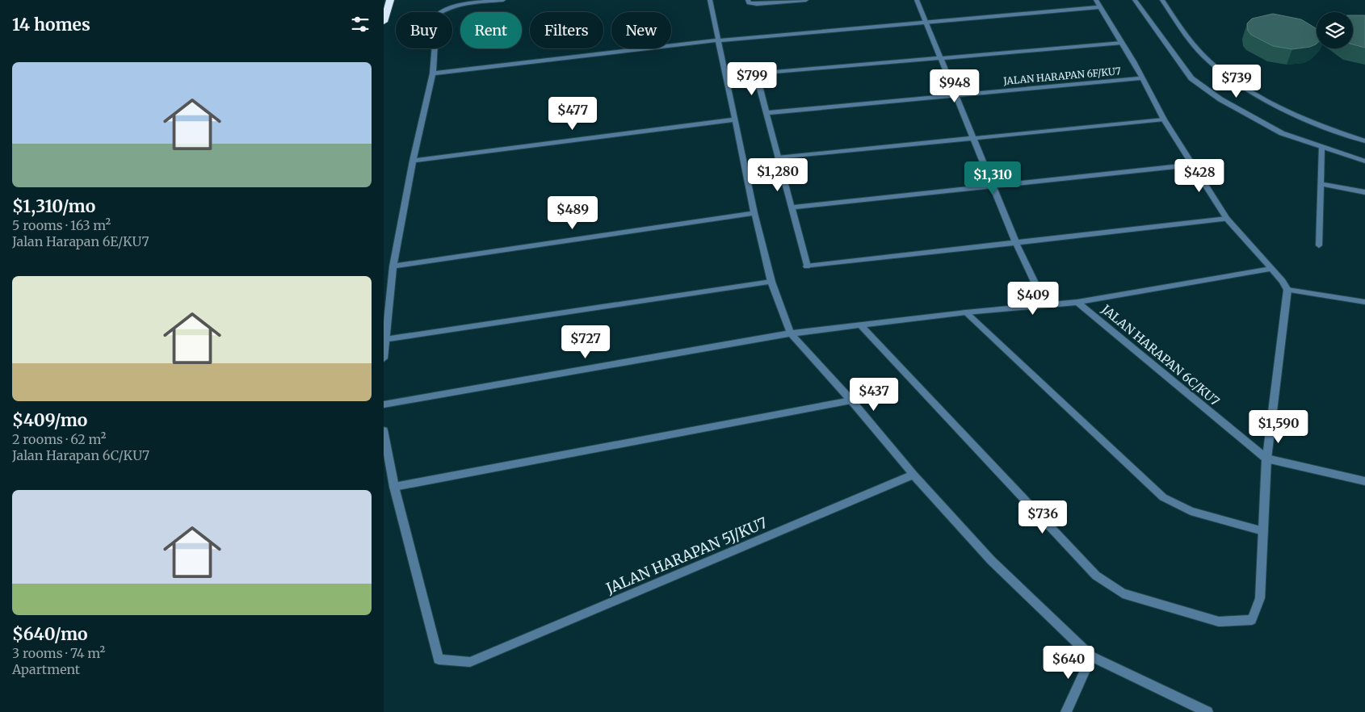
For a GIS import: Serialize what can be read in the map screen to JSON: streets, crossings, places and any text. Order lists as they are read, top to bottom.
{
  "streets": {
    "street": ["JALAN HARAPAN 6F/KU7", "JALAN HARAPAN 6C/KU7", "JALAN HARAPAN 5J/KU7"]
  },
  "page": {
    "heading": "14 homes",
    "chip": [
      "Buy",
      "Rent",
      "Filters",
      "New"
    ],
    "list": [
      {
        "name": "$1,310/mo",
        "note": "5 rooms · 163 m² · Jalan Harapan 6E/KU7"
      },
      {
        "name": "$409/mo",
        "note": "2 rooms · 62 m² · Jalan Harapan 6C/KU7"
      },
      {
        "name": "$640/mo",
        "note": "3 rooms · 74 m² · Apartment"
      }
    ],
    "price": [
      "$799",
      "$739",
      "$948",
      "$477",
      "$1,280",
      "$428",
      "$1,310",
      "$489",
      "$409",
      "$727",
      "$437",
      "$1,590",
      "$736",
      "$640"
    ]
  }
}
